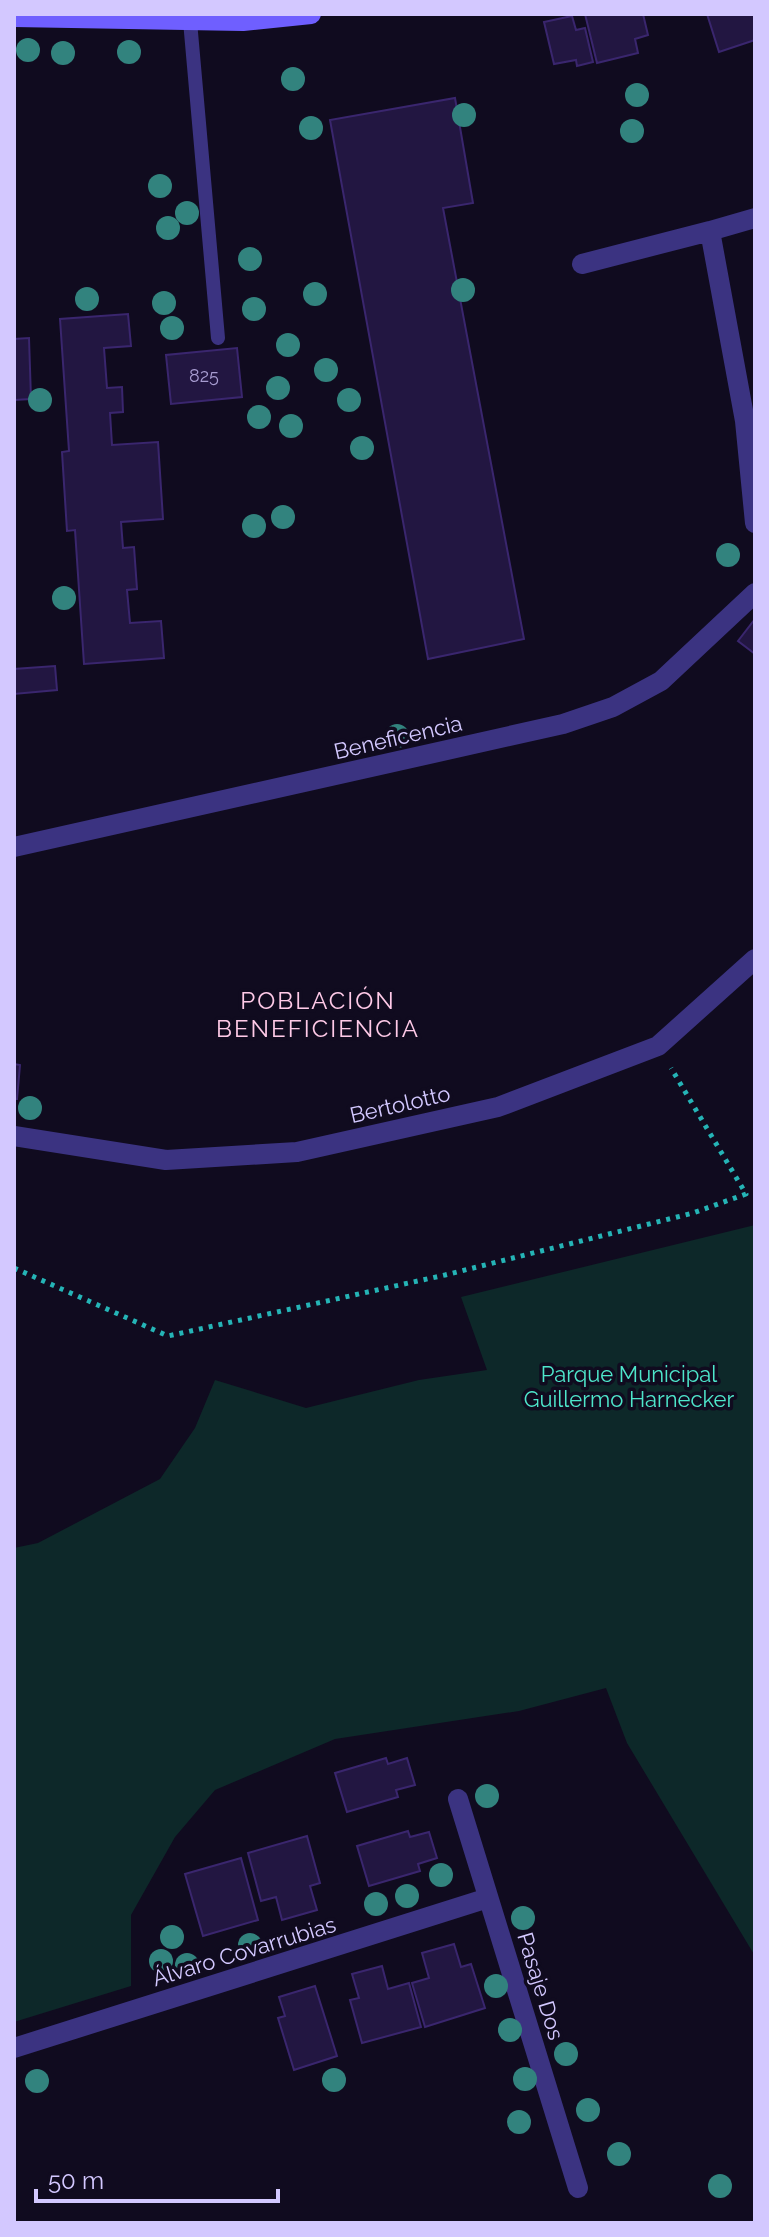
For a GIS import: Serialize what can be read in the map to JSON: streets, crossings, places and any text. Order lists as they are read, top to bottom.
{
  "streets": {
    "street": [
      "Beneficencia",
      "Bertolotto",
      "Álvaro Covarrubias",
      "Pasaje Dos"
    ]
  },
  "crossings": [
    ["Álvaro Covarrubias", "Pasaje Dos"]
  ],
  "districts": ["POBLACIÓN BENEFICIENCIA"],
  "parks": ["Parque Municipal Guillermo Harnecker"],
  "house_numbers": ["825"],
  "scale_bar": "50 m"
}
